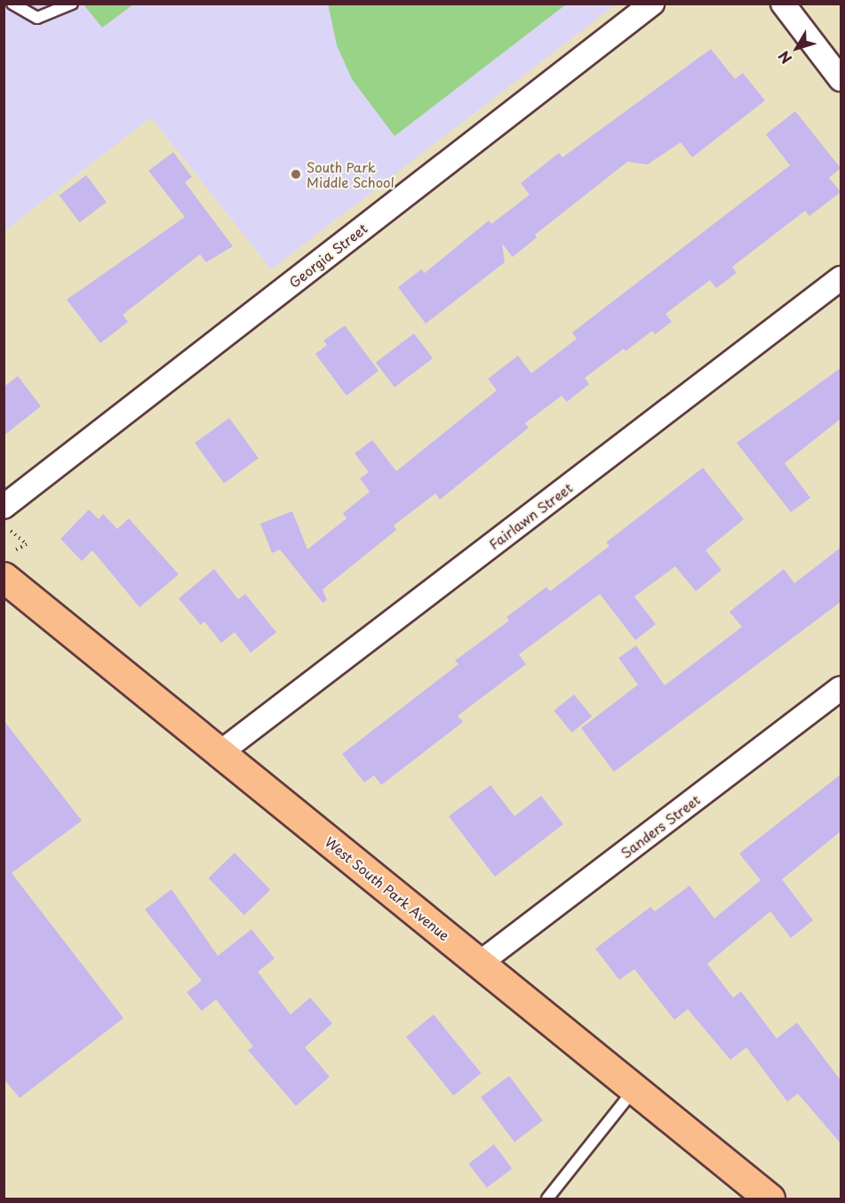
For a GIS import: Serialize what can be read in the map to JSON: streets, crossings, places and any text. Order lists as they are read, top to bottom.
{
  "streets": {
    "main road": ["West South Park Avenue"],
    "street": ["Georgia Street", "Fairlawn Street", "Sanders Street"]
  },
  "crossings": [
    ["Fairlawn Street", "West South Park Avenue"],
    ["Sanders Street", "West South Park Avenue"]
  ],
  "places": ["South Park Middle School"],
  "north": "bottom left"
}
